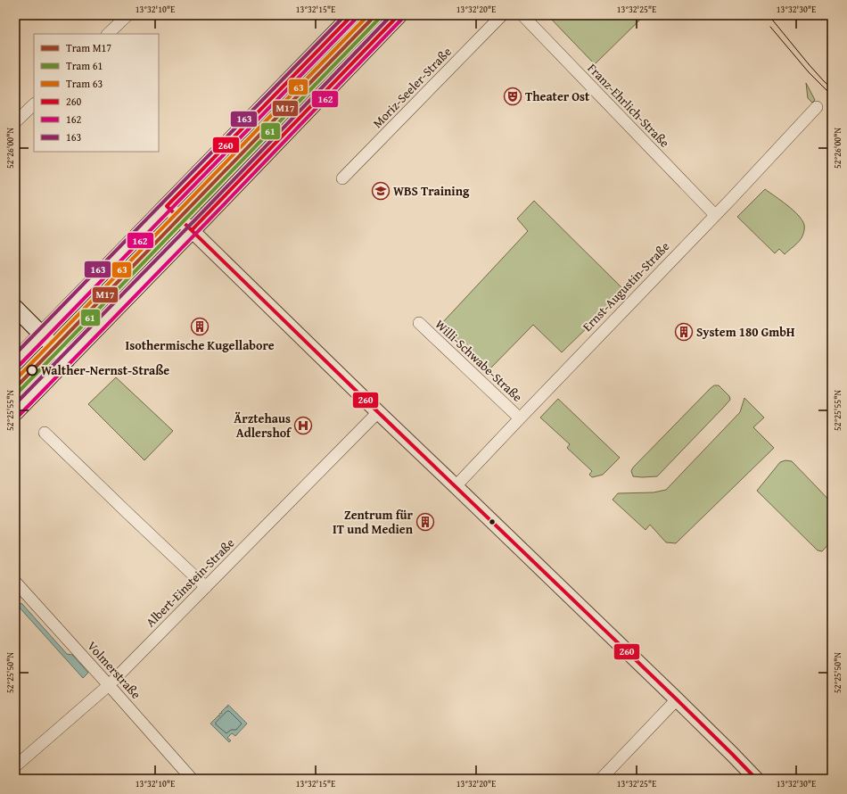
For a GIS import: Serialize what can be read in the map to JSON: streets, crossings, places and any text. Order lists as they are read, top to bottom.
{
  "streets": {
    "street": [
      "Moriz-Seeler-Straße",
      "Franz-Ehrlich-Straße",
      "Ernst-Augustin-Straße",
      "Willi-Schwabe-Straße",
      "Albert-Einstein-Straße",
      "Volmerstraße"
    ]
  },
  "crossings": [
    ["Franz-Ehrlich-Straße", "Ernst-Augustin-Straße"],
    ["Ernst-Augustin-Straße", "Willi-Schwabe-Straße"],
    ["Albert-Einstein-Straße", "Volmerstraße"]
  ],
  "places": {
    "theatre": ["Theater Ost"],
    "school or university": ["WBS Training"],
    "building": ["Isothermische Kugellabore", "System 180 GmbH", "Zentrum für IT und Medien"],
    "other": ["Walther-Nernst-Straße"],
    "hospital": ["Ärztehaus Adlershof"]
  },
  "lines": [
    "tram line M17",
    "tram line 63",
    "transit line 260",
    "transit line 163",
    "tram line 61",
    "transit line 162"
  ],
  "legend": [
    "Tram M17",
    "Tram 61",
    "Tram 63",
    "260",
    "162",
    "163"
  ],
  "coordinates": [
    "13°32'10\"E",
    "13°32'15\"E",
    "13°32'20\"E",
    "13°32'25\"E",
    "13°32'30\"E",
    "52°26'00\"N",
    "52°25'55\"N",
    "52°25'50\"N"
  ]
}
